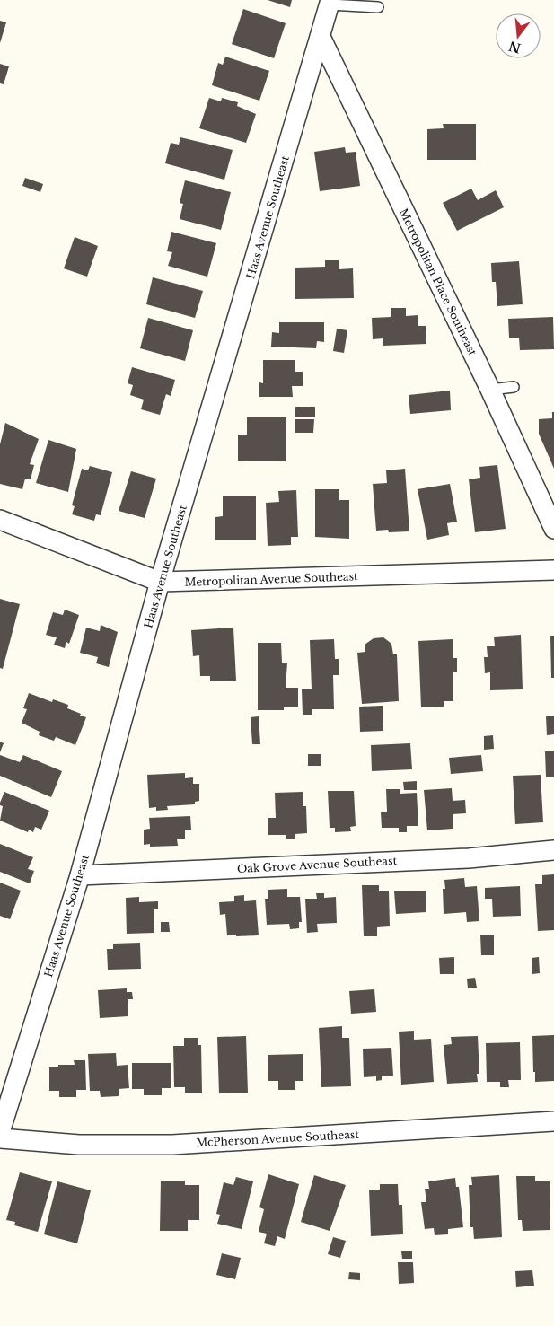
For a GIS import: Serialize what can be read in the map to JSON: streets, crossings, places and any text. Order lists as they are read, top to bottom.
{
  "streets": {
    "street": [
      "Haas Avenue Southeast",
      "Metropolitan Place Southeast",
      "Metropolitan Avenue Southeast",
      "Oak Grove Avenue Southeast",
      "McPherson Avenue Southeast"
    ]
  },
  "crossings": [
    ["Haas Avenue Southeast", "Metropolitan Place Southeast"],
    ["Haas Avenue Southeast", "Metropolitan Avenue Southeast"],
    ["Haas Avenue Southeast", "Oak Grove Avenue Southeast"]
  ],
  "north": "bottom"
}
